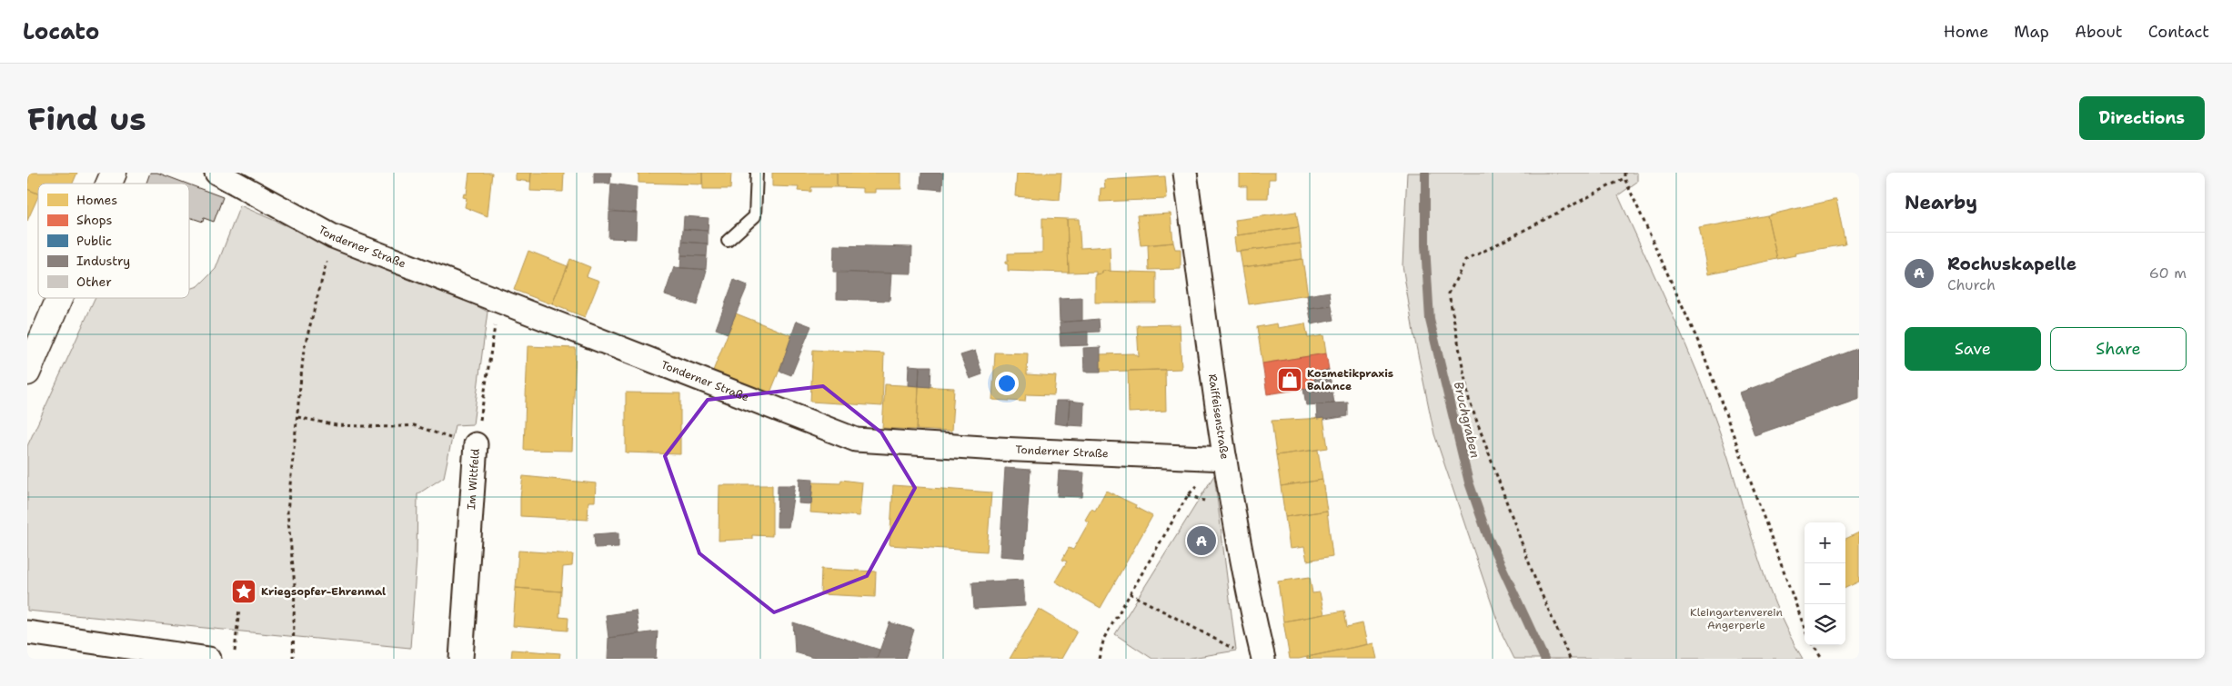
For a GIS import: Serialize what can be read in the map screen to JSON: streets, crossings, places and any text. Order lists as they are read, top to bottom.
{
  "streets": {
    "street": ["Tonderner Straße", "Raiffeisenstraße", "Im Wittfeld"]
  },
  "crossings": [
    ["Tonderner Straße", "Raiffeisenstraße"],
    ["Tonderner Straße", "Im Wittfeld"]
  ],
  "water": ["Bruchgraben"],
  "parks": ["Kleingartenverein Angerperle"],
  "places": {
    "shop": ["Kosmetikpraxis Balance"],
    "place": ["Kriegsopfer-Ehrenmal"]
  },
  "legend": [
    "Homes",
    "Shops",
    "Public",
    "Industry",
    "Other"
  ],
  "page": {
    "header": "Locato",
    "nav": [
      "Home",
      "Map",
      "About",
      "Contact"
    ],
    "buttons": [
      "Directions",
      ["Save", "Share"]
    ],
    "title": "Find us",
    "heading": "Nearby",
    "list": [
      {
        "mark": "A",
        "name": "Rochuskapelle",
        "note": "Church",
        "value": "60 m"
      }
    ],
    "map_buttons": ["+", "−"],
    "pins": "A"
  }
}
